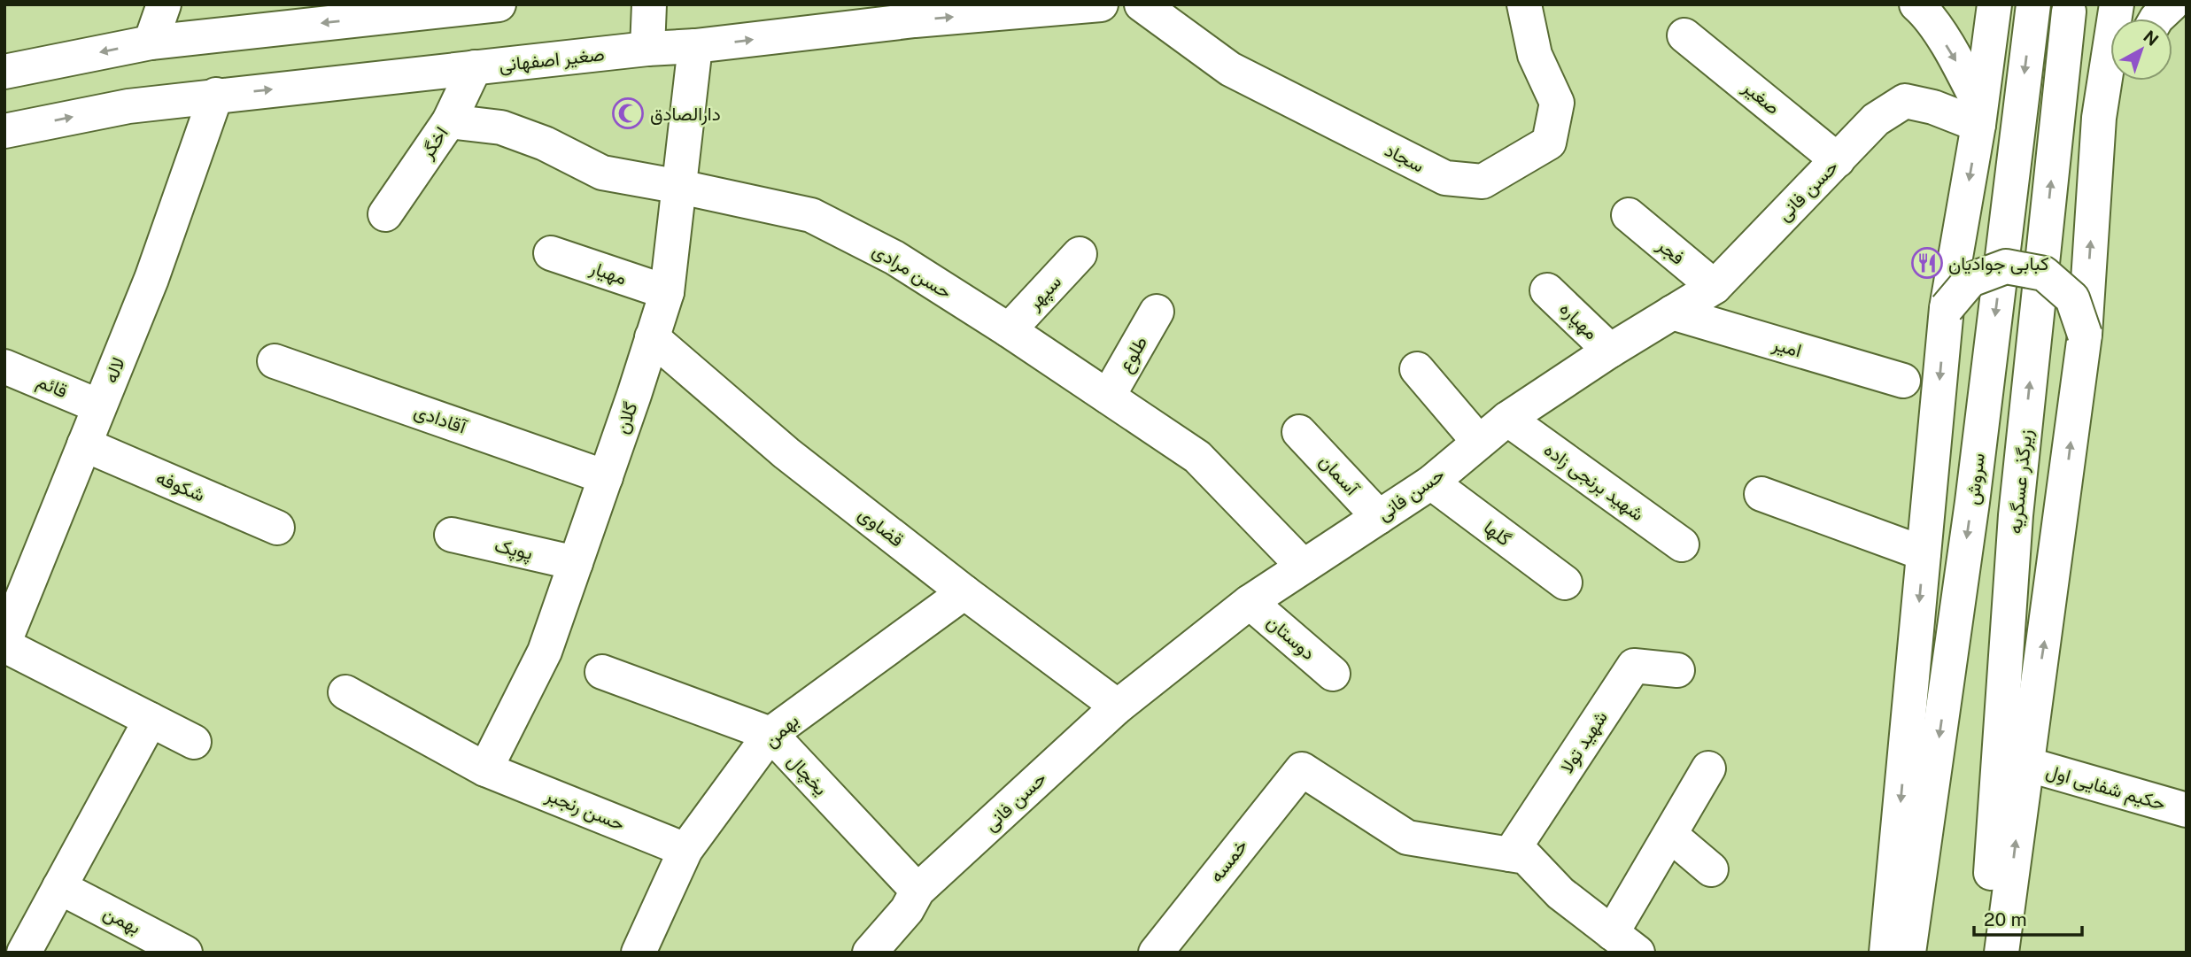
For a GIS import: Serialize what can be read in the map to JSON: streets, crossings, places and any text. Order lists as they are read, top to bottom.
{
  "streets": {
    "street": [
      "صغیر اصفهانی",
      "صغیر",
      "اخگر",
      "سجاد",
      "حسن فانی",
      "فجر",
      "حسن مرادی",
      "مهیار",
      "سپهر",
      "مهپاره",
      "امیر",
      "طلوع",
      "لاله",
      "قائم",
      "گلان",
      "آقادادی",
      "آسمان",
      "سروش",
      "شهید برنجی زاده",
      "زیرگذر عسگریه",
      "شکوفه",
      "قضاوی",
      "گلها",
      "پوپک",
      "دوستان",
      "بهمن",
      "شهید تولا",
      "یخچال",
      "حکیم شفایی اول",
      "حسن رنجبر",
      "خمسه"
    ]
  },
  "crossings": [
    ["صغیر اصفهانی", "اخگر"],
    ["صغیر اصفهانی", "لاله"],
    ["صغیر اصفهانی", "گلان"],
    ["صغیر", "حسن فانی"],
    ["اخگر", "حسن مرادی"],
    ["حسن فانی", "فجر"],
    ["حسن فانی", "حسن مرادی"],
    ["حسن فانی", "مهپاره"],
    ["حسن فانی", "امیر"],
    ["حسن فانی", "آسمان"],
    ["حسن فانی", "شهید برنجی زاده"],
    ["حسن فانی", "قضاوی"],
    ["حسن فانی", "گلها"],
    ["حسن فانی", "دوستان"],
    ["حسن فانی", "یخچال"],
    ["حسن مرادی", "سپهر"],
    ["حسن مرادی", "طلوع"],
    ["حسن مرادی", "گلان"],
    ["مهیار", "گلان"],
    ["لاله", "قائم"],
    ["لاله", "شکوفه"],
    ["گلان", "آقادادی"],
    ["گلان", "قضاوی"],
    ["گلان", "پوپک"],
    ["گلان", "حسن رنجبر"],
    ["قضاوی", "بهمن"],
    ["بهمن", "یخچال"],
    ["بهمن", "حسن رنجبر"],
    ["شهید تولا", "خمسه"]
  ],
  "places": {
    "mosque": ["دارالصادق"],
    "restaurant": ["کبابی جوادیان"]
  },
  "scale_bar": "20 m",
  "north": "top right"
}
